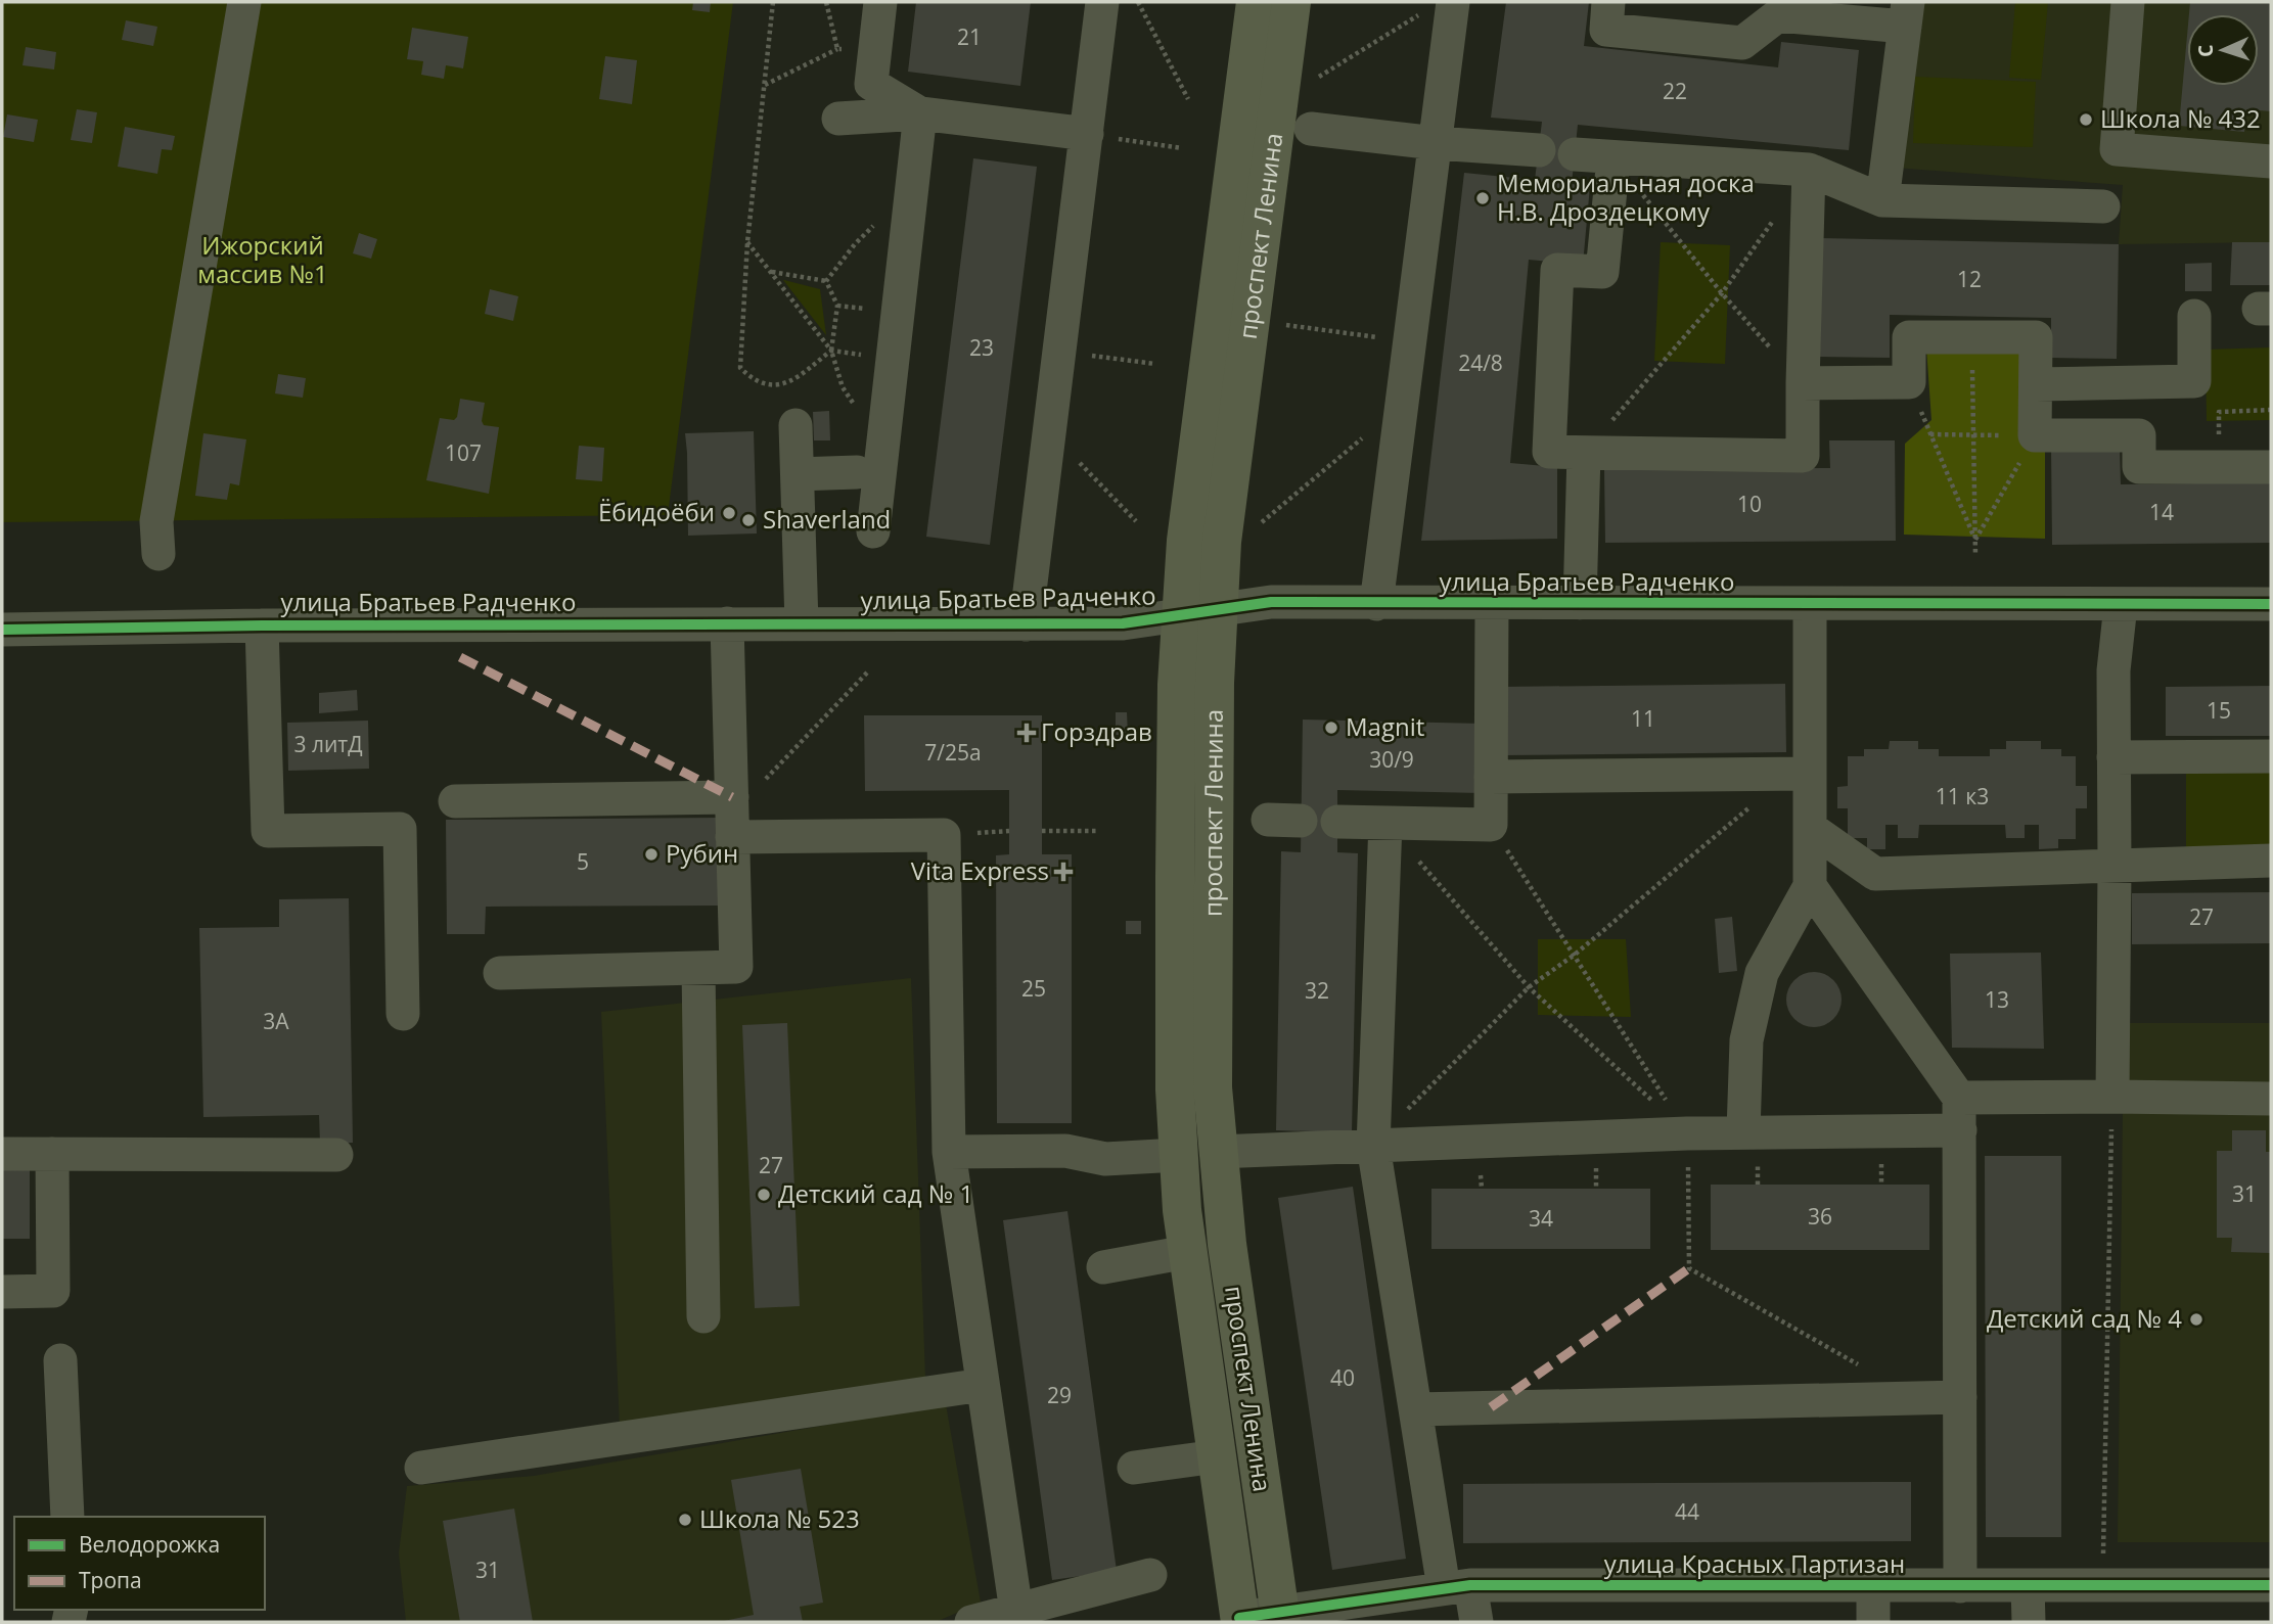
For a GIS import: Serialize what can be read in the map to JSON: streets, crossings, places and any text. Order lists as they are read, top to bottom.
{
  "streets": {
    "main road": ["проспект Ленина"],
    "street": ["улица Братьев Радченко", "улица Красных Партизан"]
  },
  "crossings": [
    ["проспект Ленина", "улица Братьев Радченко"],
    ["проспект Ленина", "улица Красных Партизан"]
  ],
  "parks": ["Ижорский массив №1"],
  "places": {
    "other": [
      "Школа № 432",
      "Мемориальная доска Н.В. Дроздецкому",
      "Ёбидоёби",
      "Shaverland",
      "Magnit",
      "Рубин",
      "Детский сад № 1",
      "Детский сад № 4",
      "Школа № 523"
    ],
    "health": ["Горздрав", "Vita Express"]
  },
  "house_numbers": [
    "21",
    "22",
    "12",
    "23",
    "24/8",
    "107",
    "10",
    "14",
    "15",
    "11",
    "3 литД",
    "7/25а",
    "30/9",
    "11 к3",
    "5",
    "27",
    "25",
    "32",
    "13",
    "3А",
    "27",
    "31",
    "36",
    "34",
    "40",
    "29",
    "44",
    "31"
  ],
  "legend": ["Велодорожка", "Тропа"],
  "north": "left"
}
